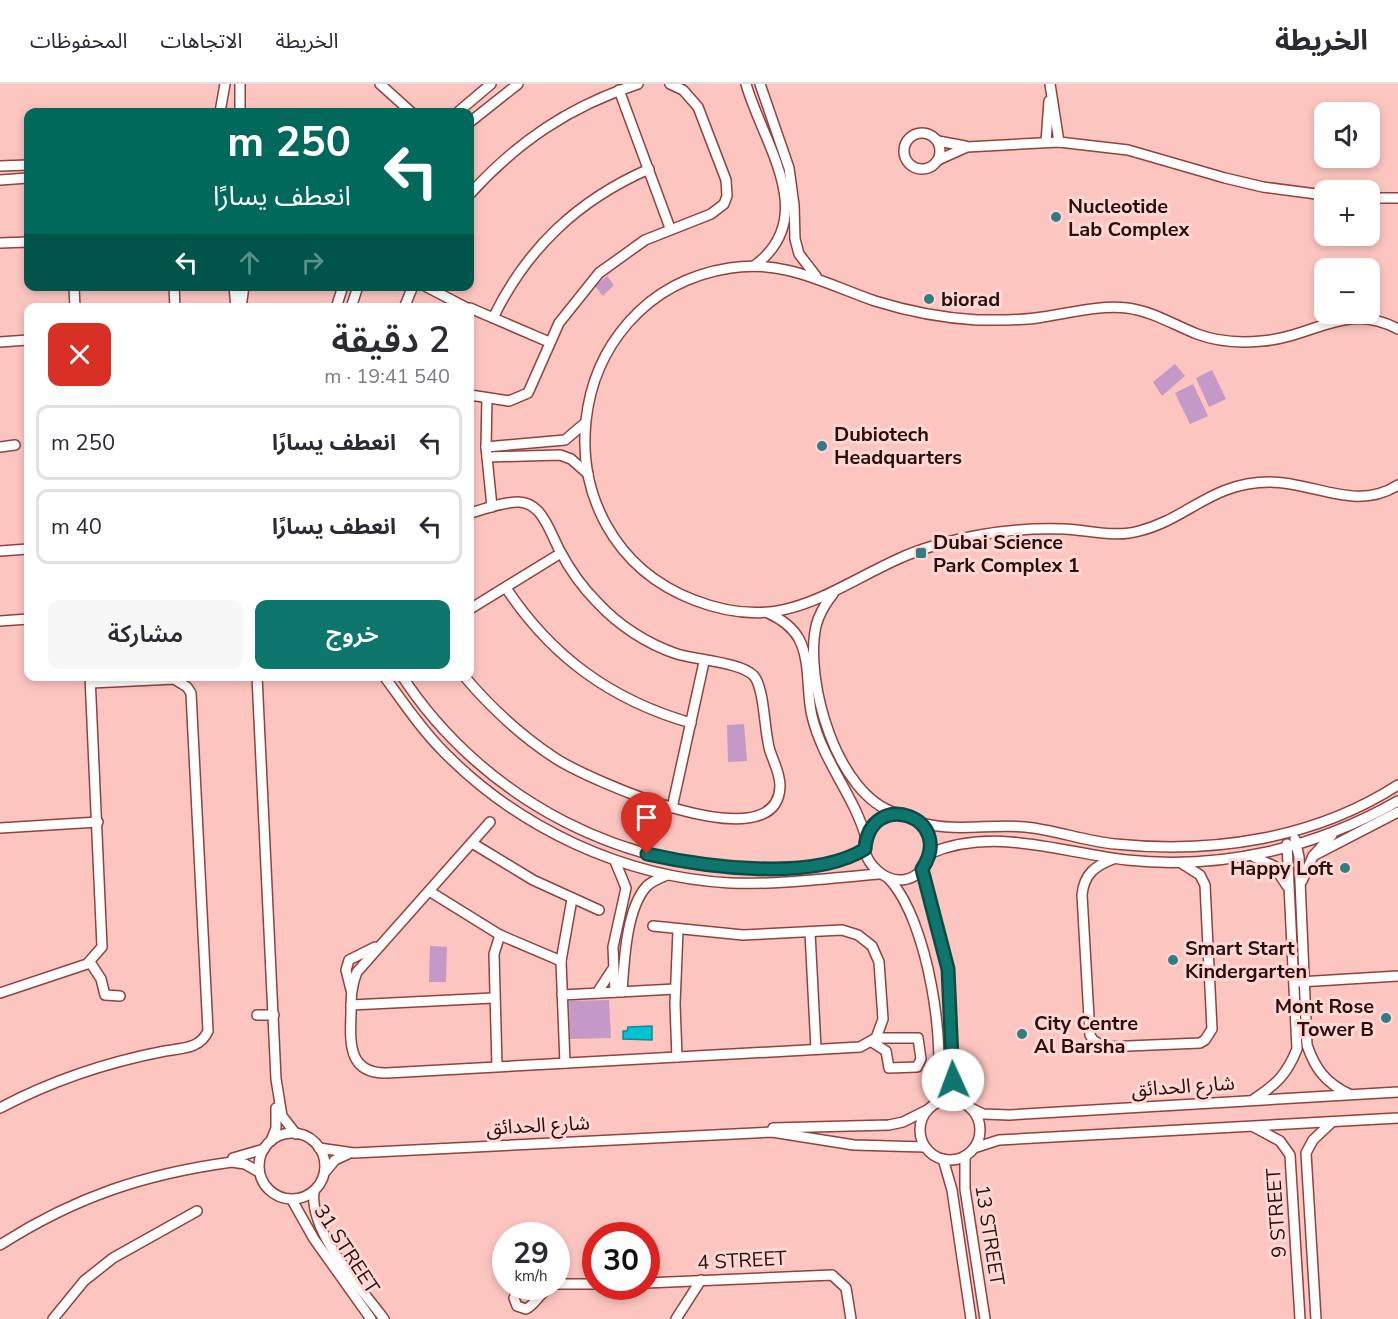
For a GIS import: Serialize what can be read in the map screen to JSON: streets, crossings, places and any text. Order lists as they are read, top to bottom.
{
  "streets": {
    "street": [
      "شارع الحدائق",
      "9 STREET",
      "13 STREET",
      "31 STREET",
      "4 STREET"
    ]
  },
  "crossings": [
    ["شارع الحدائق", "13 STREET"],
    ["شارع الحدائق", "31 STREET"]
  ],
  "places": {
    "other": [
      "Nucleotide Lab Complex",
      "biorad",
      "Dubiotech Headquarters",
      "Happy Loft",
      "Smart Start Kindergarten",
      "Mont Rose Tower B",
      "City Centre Al Barsha"
    ],
    "transit": ["Dubai Science Park Complex 1"]
  },
  "page": {
    "header": "الخريطة",
    "nav": ["الخريطة", "الاتجاهات", "المحفوظات"],
    "map_buttons": ["+", "−"],
    "turn": ["250 m", "انعطف يسارًا"],
    "heading": ["2 دقيقة", "540 m · 19:41"],
    "list": [
      {
        "name": "انعطف يسارًا",
        "value": "250 m"
      },
      {
        "name": "انعطف يسارًا",
        "value": "40 m"
      }
    ],
    "buttons": ["خروج", "مشاركة"],
    "speed": "29 km/h",
    "limit": "30"
  }
}
